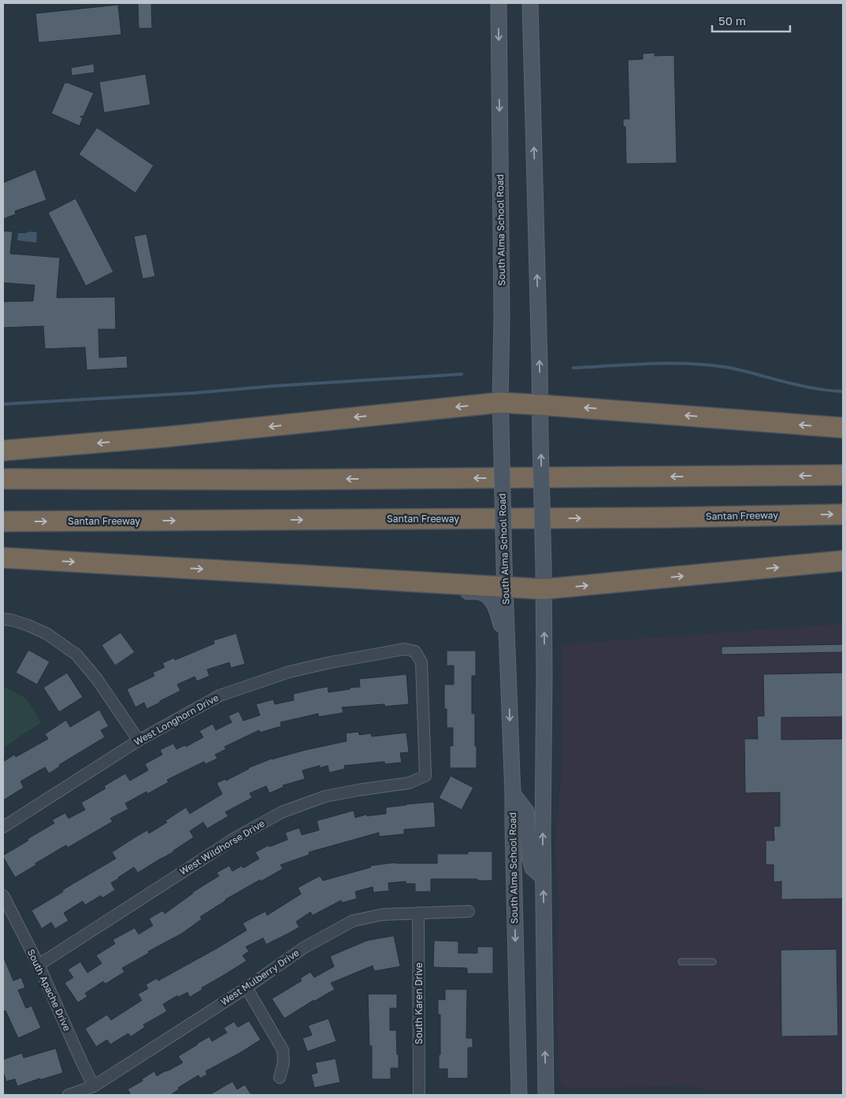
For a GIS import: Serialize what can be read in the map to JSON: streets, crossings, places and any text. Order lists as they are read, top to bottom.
{
  "streets": {
    "highway": ["Santan Freeway"],
    "main road": ["South Alma School Road"],
    "street": [
      "West Longhorn Drive",
      "West Wildhorse Drive",
      "West Mulberry Drive",
      "South Apache Drive",
      "South Karen Drive"
    ]
  },
  "crossings": [
    ["West Longhorn Drive", "West Wildhorse Drive"],
    ["West Wildhorse Drive", "South Apache Drive"],
    ["West Mulberry Drive", "South Apache Drive"],
    ["West Mulberry Drive", "South Karen Drive"]
  ],
  "scale_bar": "50 m"
}
